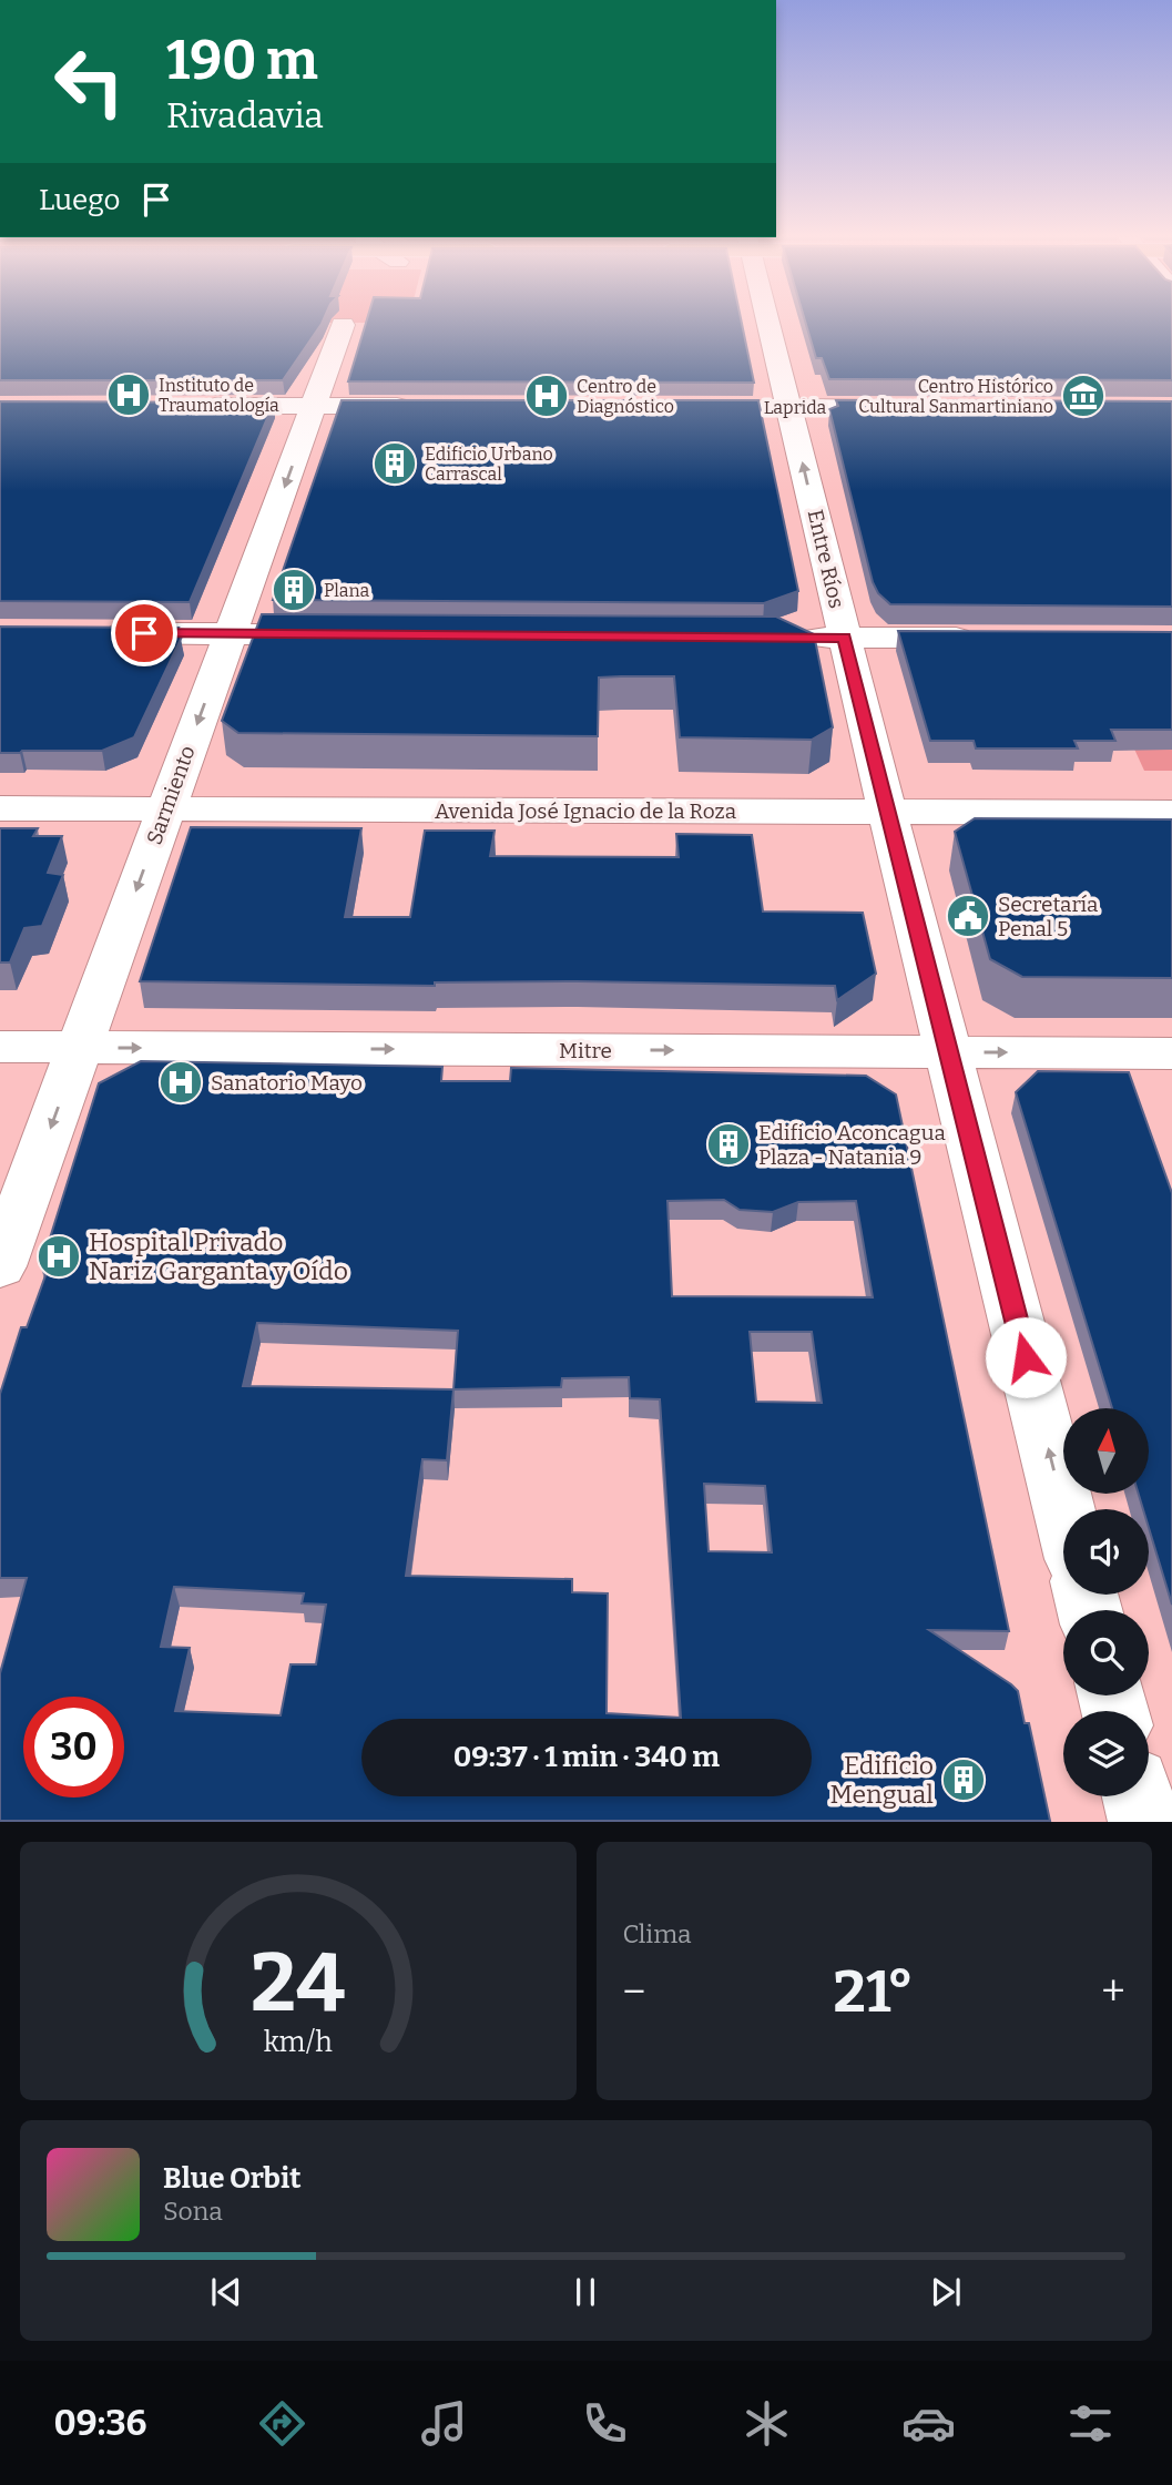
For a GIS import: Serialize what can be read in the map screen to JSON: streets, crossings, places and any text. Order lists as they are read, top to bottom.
{
  "streets": {
    "street": [
      "Laprida",
      "Entre Ríos",
      "Sarmiento",
      "Avenida José Ignacio de la Roza",
      "Mitre"
    ]
  },
  "crossings": [
    ["Laprida", "Entre Ríos"],
    ["Entre Ríos", "Avenida José Ignacio de la Roza"],
    ["Entre Ríos", "Mitre"],
    ["Sarmiento", "Avenida José Ignacio de la Roza"],
    ["Sarmiento", "Mitre"]
  ],
  "one_way": ["Entre Ríos", "Sarmiento", "Mitre"],
  "places": {
    "hospital": [
      "Instituto de Traumatología",
      "Centro de Diagnóstico",
      "Sanatorio Mayo",
      "Hospital Privado Nariz Garganta y Oído"
    ],
    "museum": ["Centro Histórico Cultural Sanmartiniano"],
    "building": [
      "Edificio Urbano Carrascal",
      "Plana",
      "Edificio Aconcagua Plaza - Natania 9",
      "Edificio Mengual"
    ],
    "public building": ["Secretaría Penal 5"]
  },
  "north": "top",
  "page": {
    "turn": ["190 m", "Rivadavia"],
    "then": "Luego",
    "limit": "30",
    "trip": "09:37 · 1 min · 340 m",
    "tile": "Clima",
    "heat": ["−", "21°", "+"],
    "song": ["Blue Orbit", "Sona"],
    "tabs": "09:36",
    "gauge": ["24", "km/h"]
  }
}
